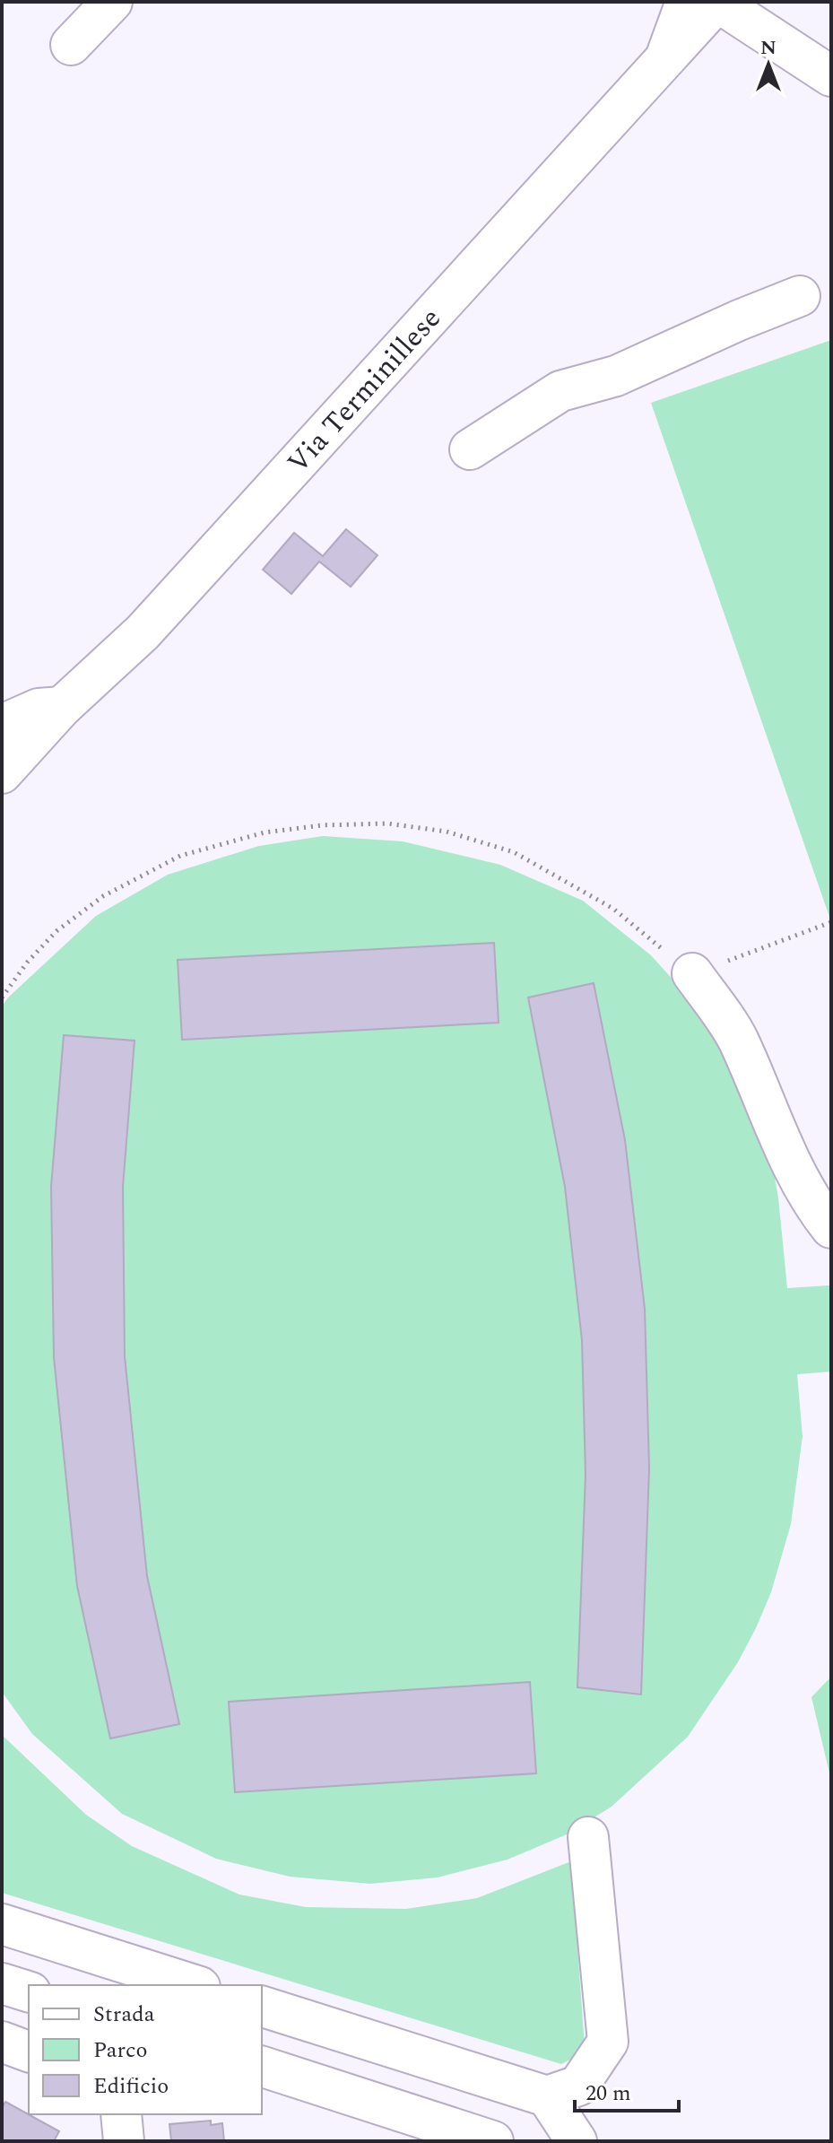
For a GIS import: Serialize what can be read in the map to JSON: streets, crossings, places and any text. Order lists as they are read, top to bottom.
{
  "streets": {
    "street": ["Via Terminillese"]
  },
  "legend": ["Strada", "Parco", "Edificio"],
  "scale_bar": "20 m",
  "north": "top"
}
